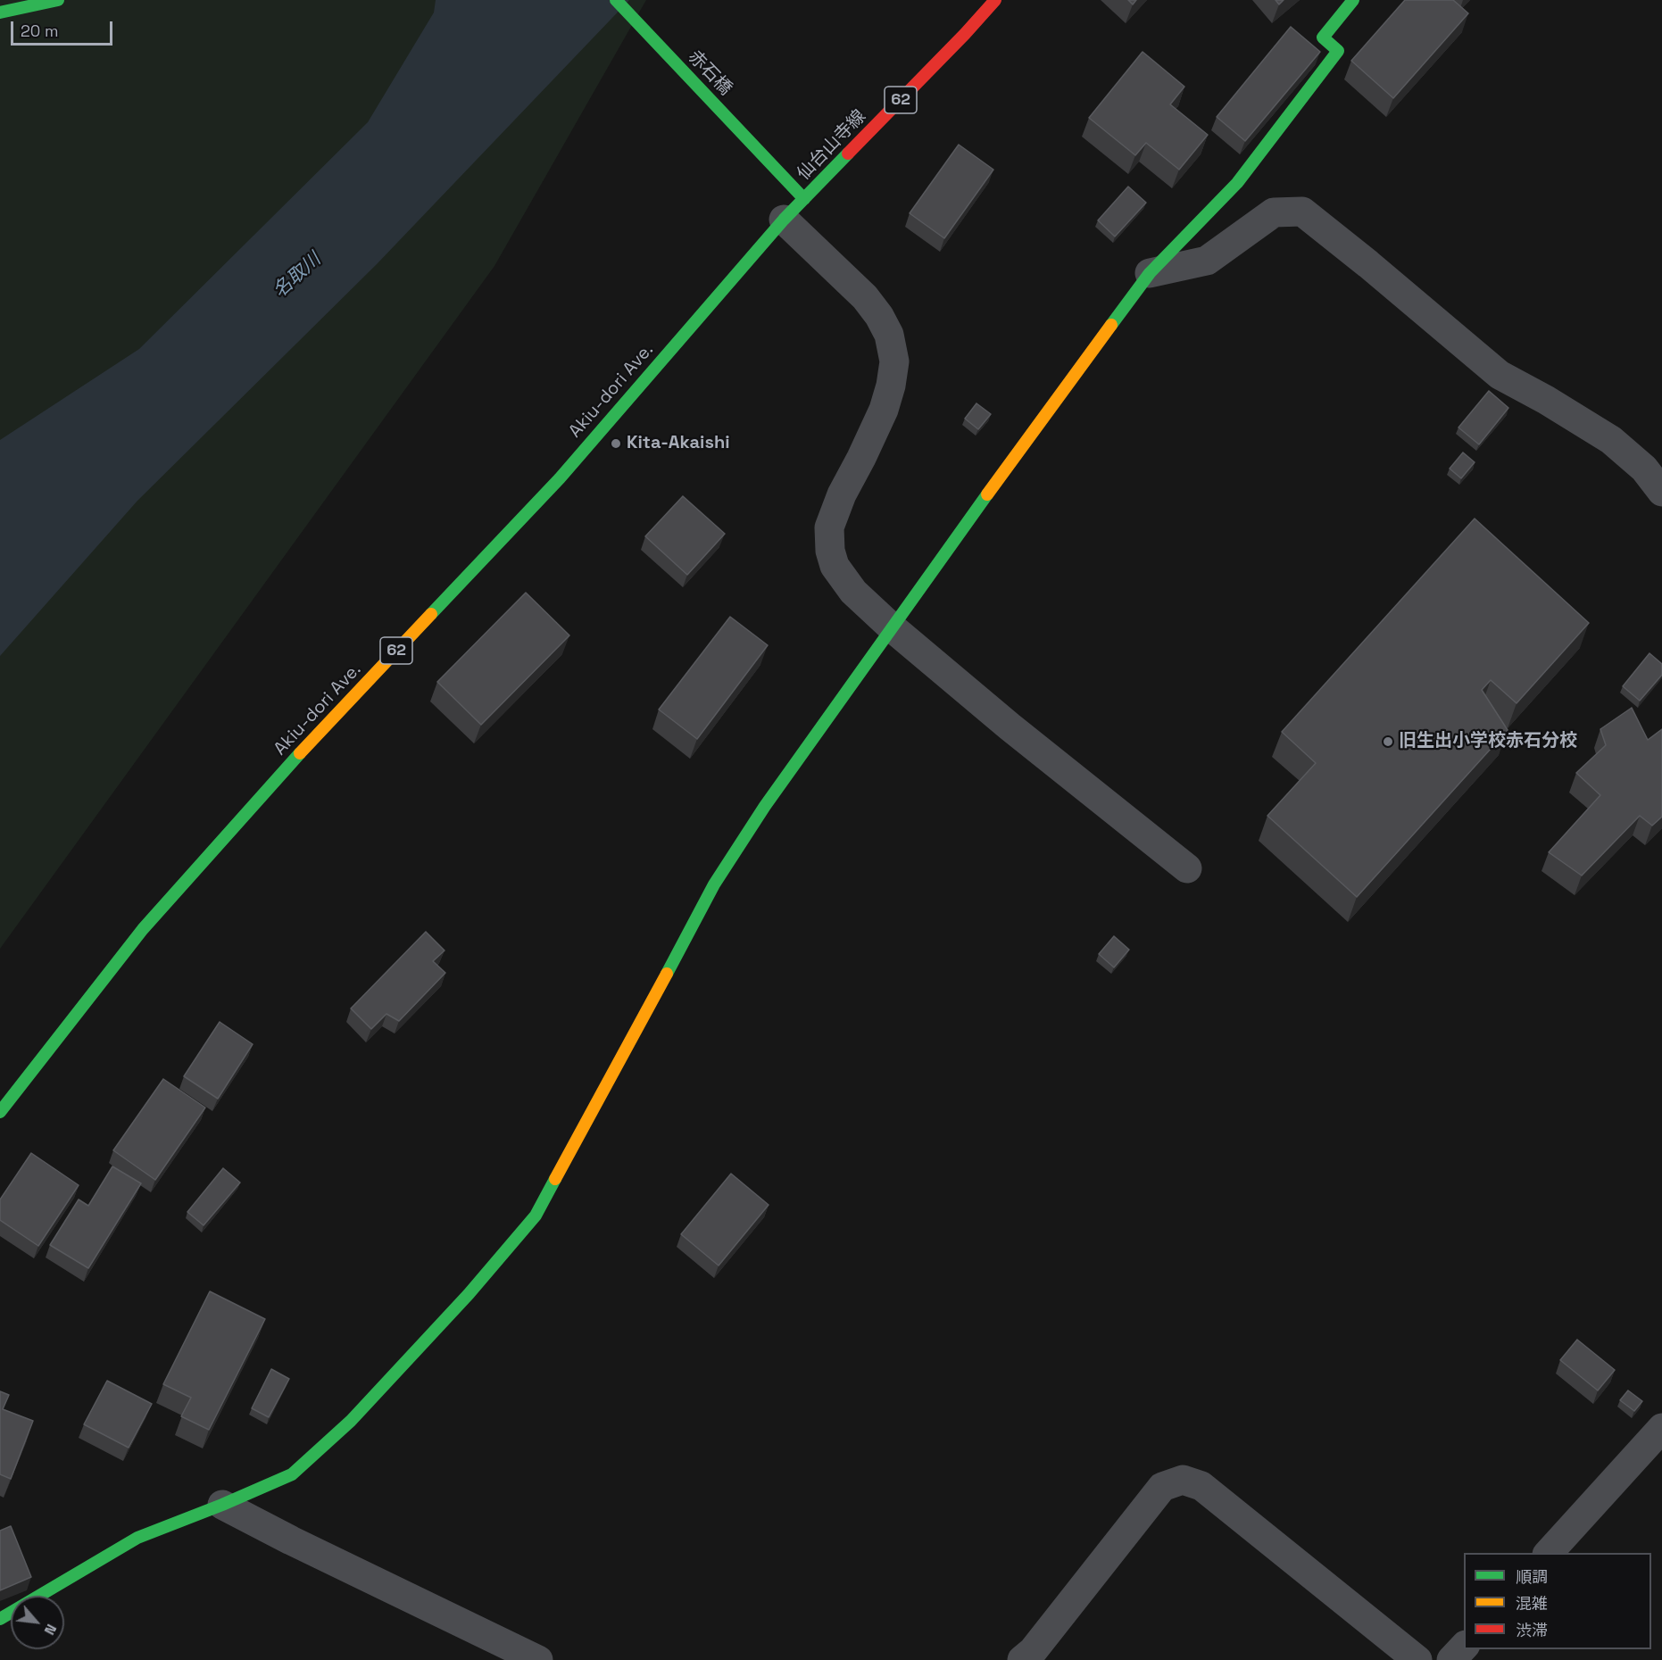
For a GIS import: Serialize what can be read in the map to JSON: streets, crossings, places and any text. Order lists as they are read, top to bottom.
{
  "streets": {
    "street": [
      "赤石橋",
      "62",
      "仙台山寺線",
      "Akiu-dori Ave."
    ]
  },
  "crossings": [
    ["赤石橋", "仙台山寺線"],
    ["赤石橋", "Akiu-dori Ave."],
    ["仙台山寺線", "Akiu-dori Ave."]
  ],
  "water": ["名取川"],
  "places": ["Kita-Akaishi", "旧生出小学校赤石分校"],
  "legend": ["順調", "混雑", "渋滞"],
  "scale_bar": "20 m",
  "north": "bottom right"
}
